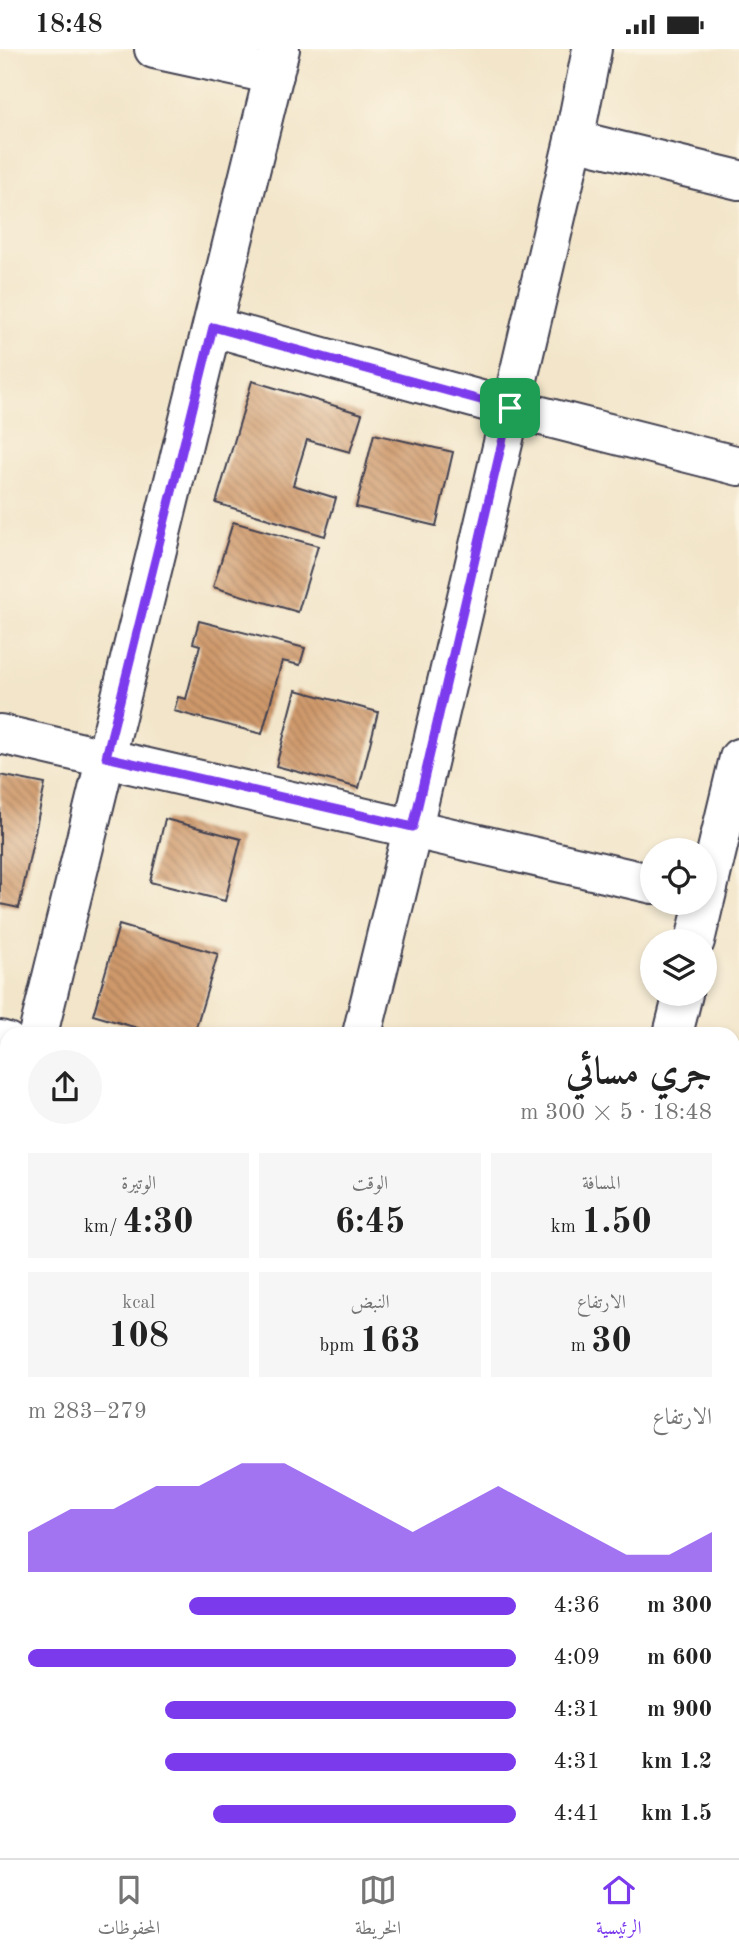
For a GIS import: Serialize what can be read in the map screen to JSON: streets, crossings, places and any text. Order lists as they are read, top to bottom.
{
  "page": {
    "status": "18:48",
    "heading": ["جري مسائي", "18:48 · 5 × 300 m"],
    "stats": [
      ["المسافة", "1.50 km"],
      ["الوقت", "6:45"],
      ["الوتيرة", "4:30 /km"],
      ["الارتفاع", "30 m"],
      ["النبض", "163 bpm"],
      ["kcal", "108"]
    ],
    "chart": ["الارتفاع", "279–283 m"],
    "list": [
      {
        "name": "300 m",
        "note": "4:36"
      },
      {
        "name": "600 m",
        "note": "4:09"
      },
      {
        "name": "900 m",
        "note": "4:31"
      },
      {
        "name": "1.2 km",
        "note": "4:31"
      },
      {
        "name": "1.5 km",
        "note": "4:41"
      }
    ],
    "tabs": ["الرئيسية", "الخريطة", "المحفوظات"]
  }
}
